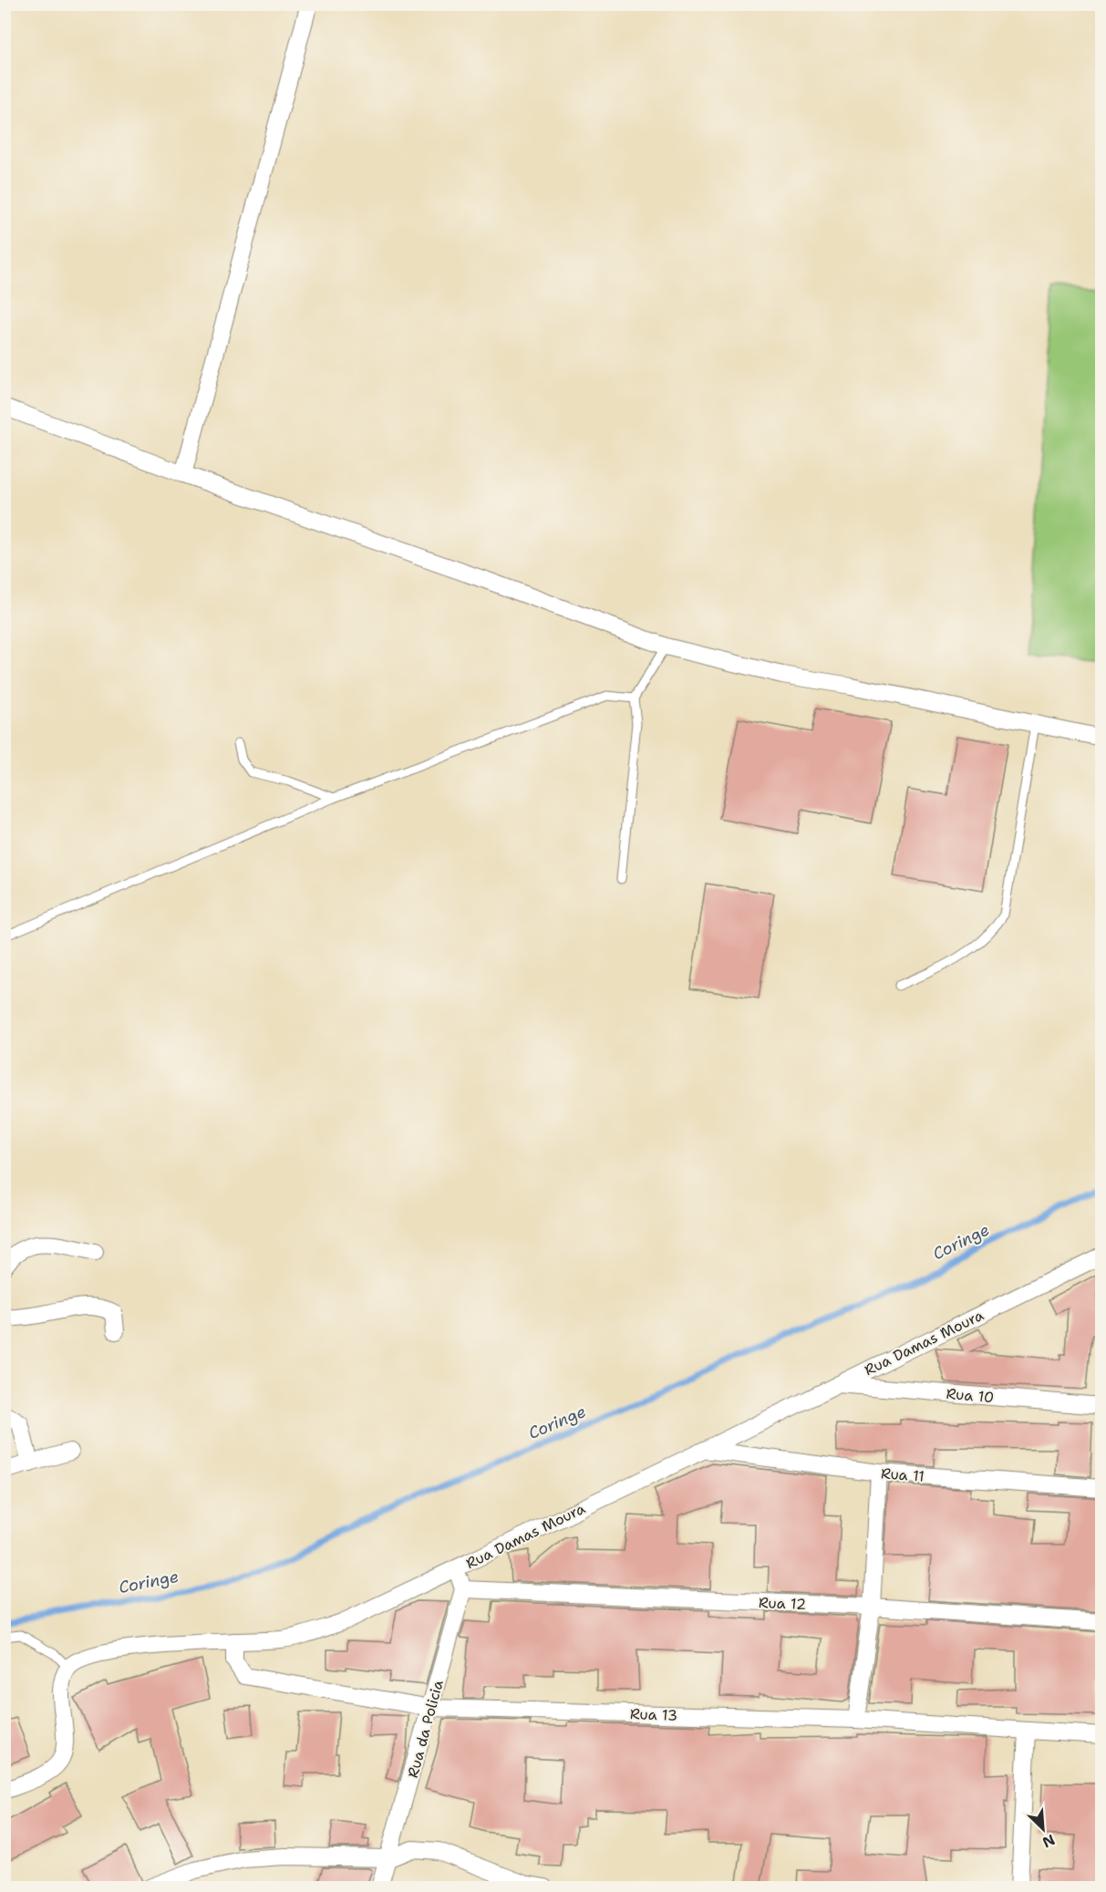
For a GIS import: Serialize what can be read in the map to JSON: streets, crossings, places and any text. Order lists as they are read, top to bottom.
{
  "streets": {
    "street": [
      "Rua Damas Moura",
      "Rua 10",
      "Rua 11",
      "Rua 12",
      "Rua 13",
      "Rua da Policia"
    ]
  },
  "crossings": [
    ["Rua Damas Moura", "Rua 10"],
    ["Rua Damas Moura", "Rua 11"],
    ["Rua Damas Moura", "Rua 13"],
    ["Rua 12", "Rua da Policia"],
    ["Rua 13", "Rua da Policia"]
  ],
  "water": ["Coringe"],
  "north": "bottom right"
}
